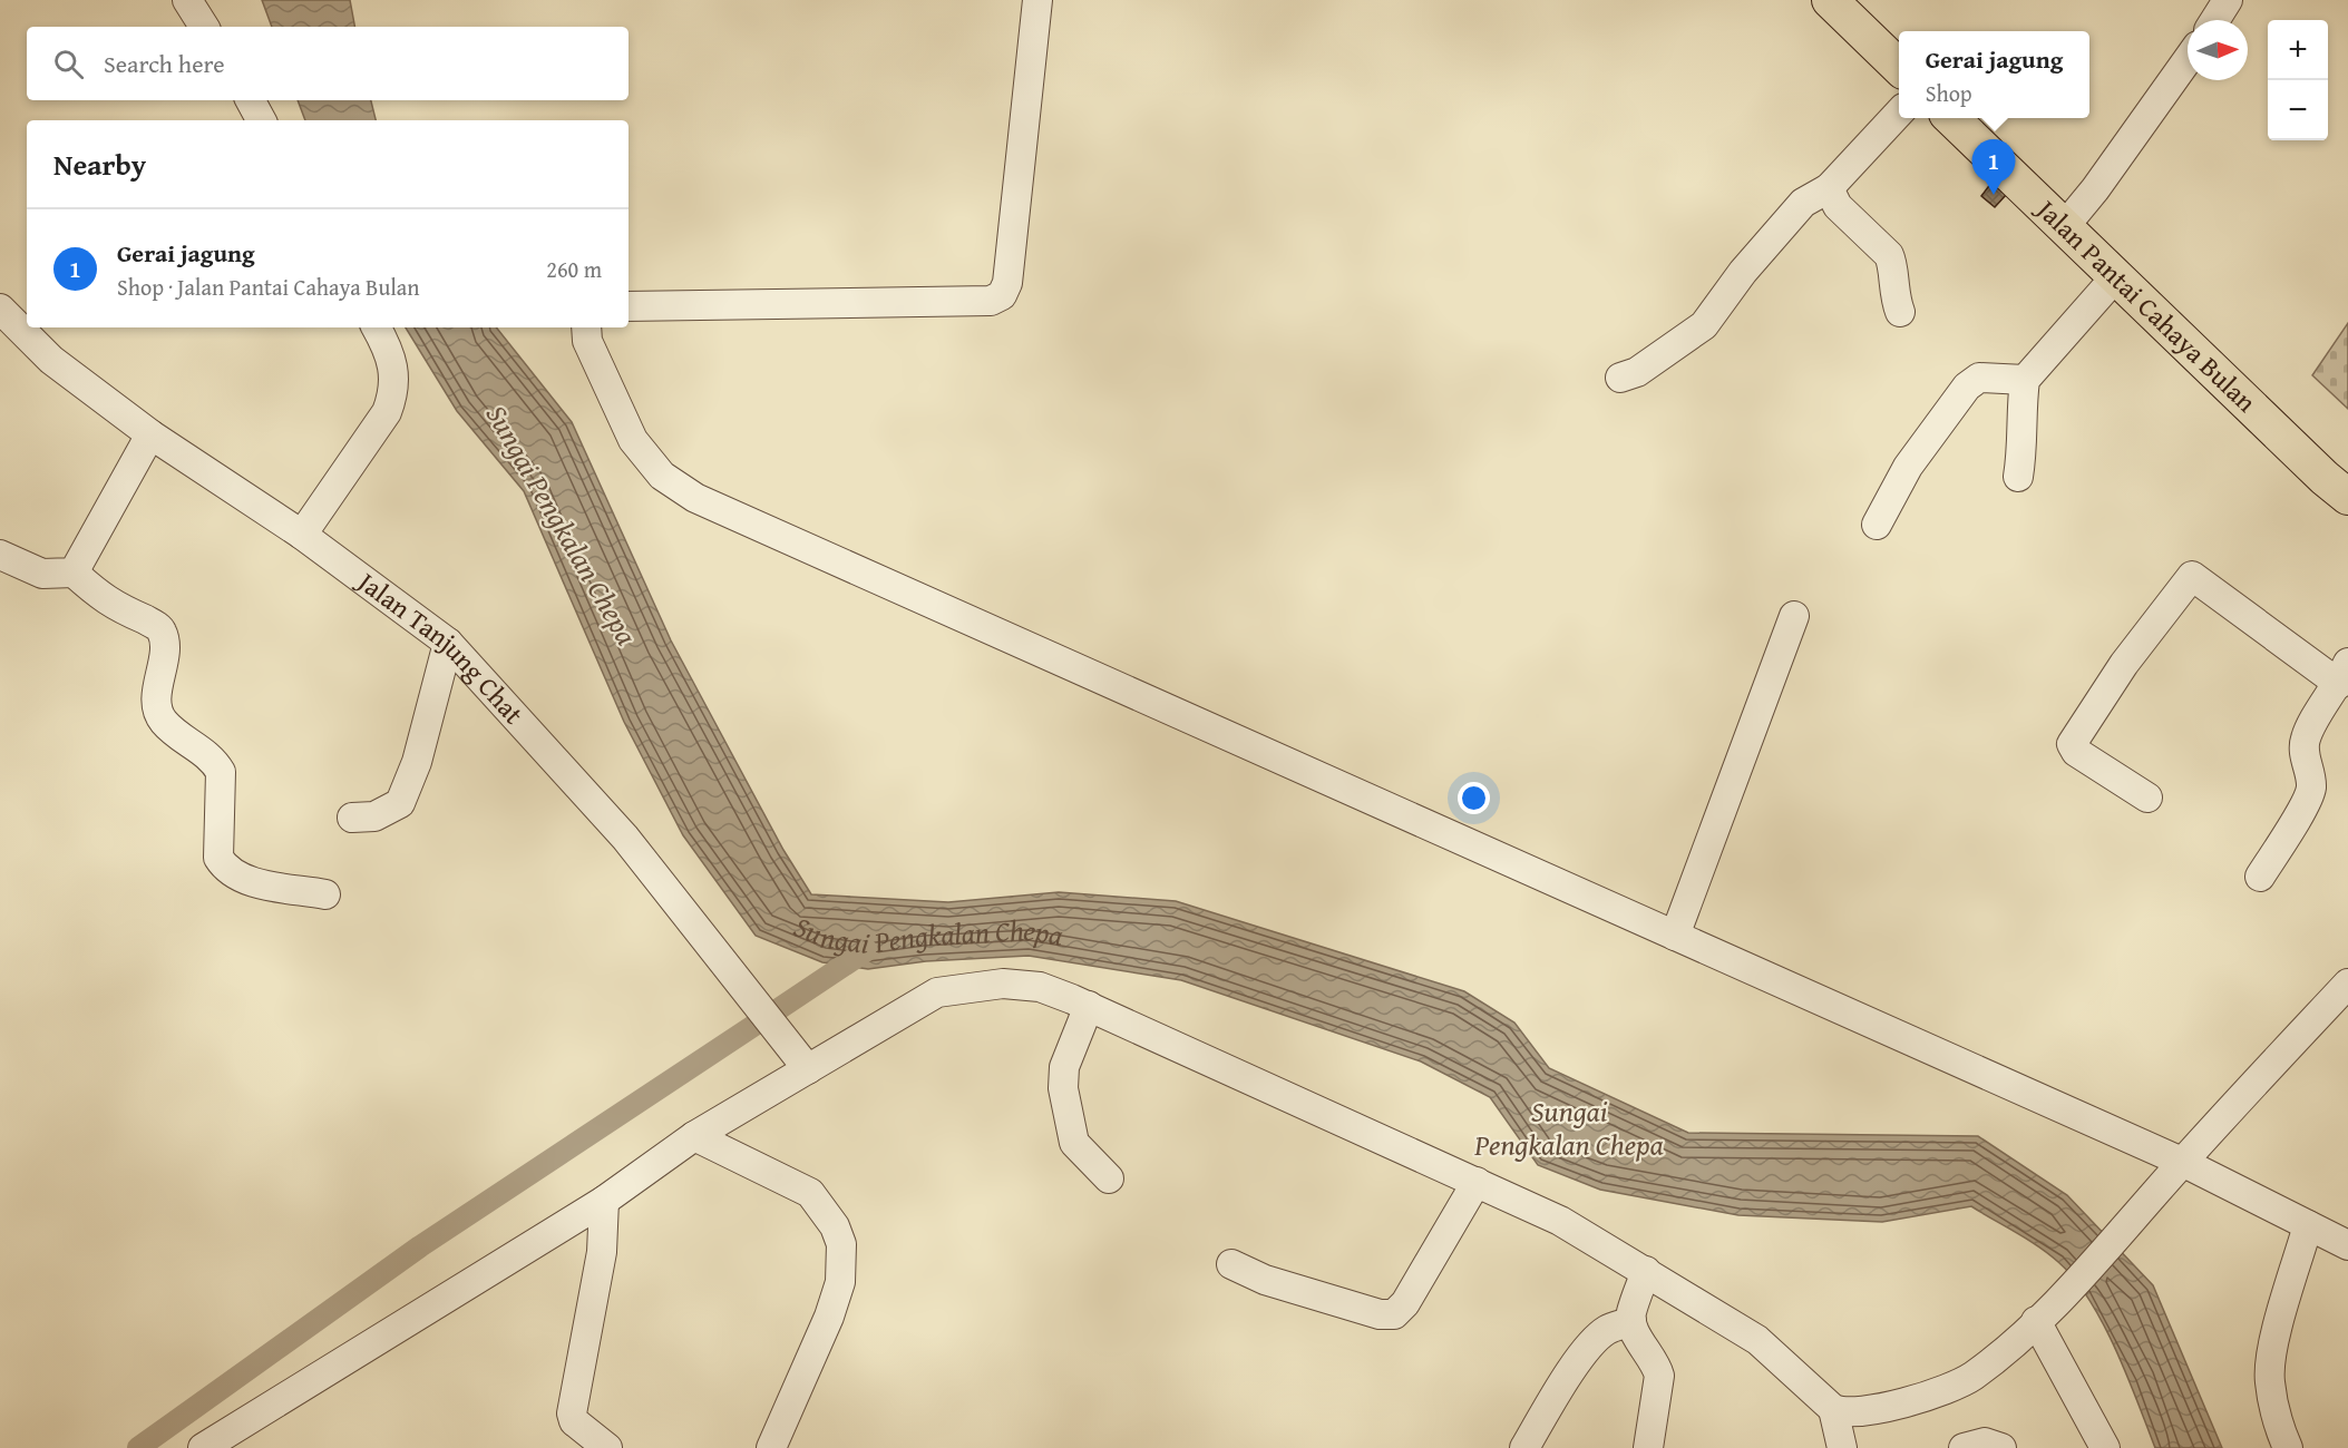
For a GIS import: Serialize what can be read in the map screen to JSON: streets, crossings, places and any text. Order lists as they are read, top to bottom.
{
  "streets": {
    "main road": ["Jalan Pantai Cahaya Bulan"],
    "street": ["Jalan Tanjung Chat"]
  },
  "water": ["Sungai Pengkalan Chepa"],
  "north": "right",
  "page": {
    "map_buttons": ["+", "−"],
    "search": "Search here",
    "popup": ["Gerai jagung", "Shop"],
    "heading": "Nearby",
    "pins": "1",
    "list": [
      {
        "mark": "1",
        "name": "Gerai jagung",
        "note": "Shop · Jalan Pantai Cahaya Bulan",
        "value": "260 m"
      }
    ]
  }
}
